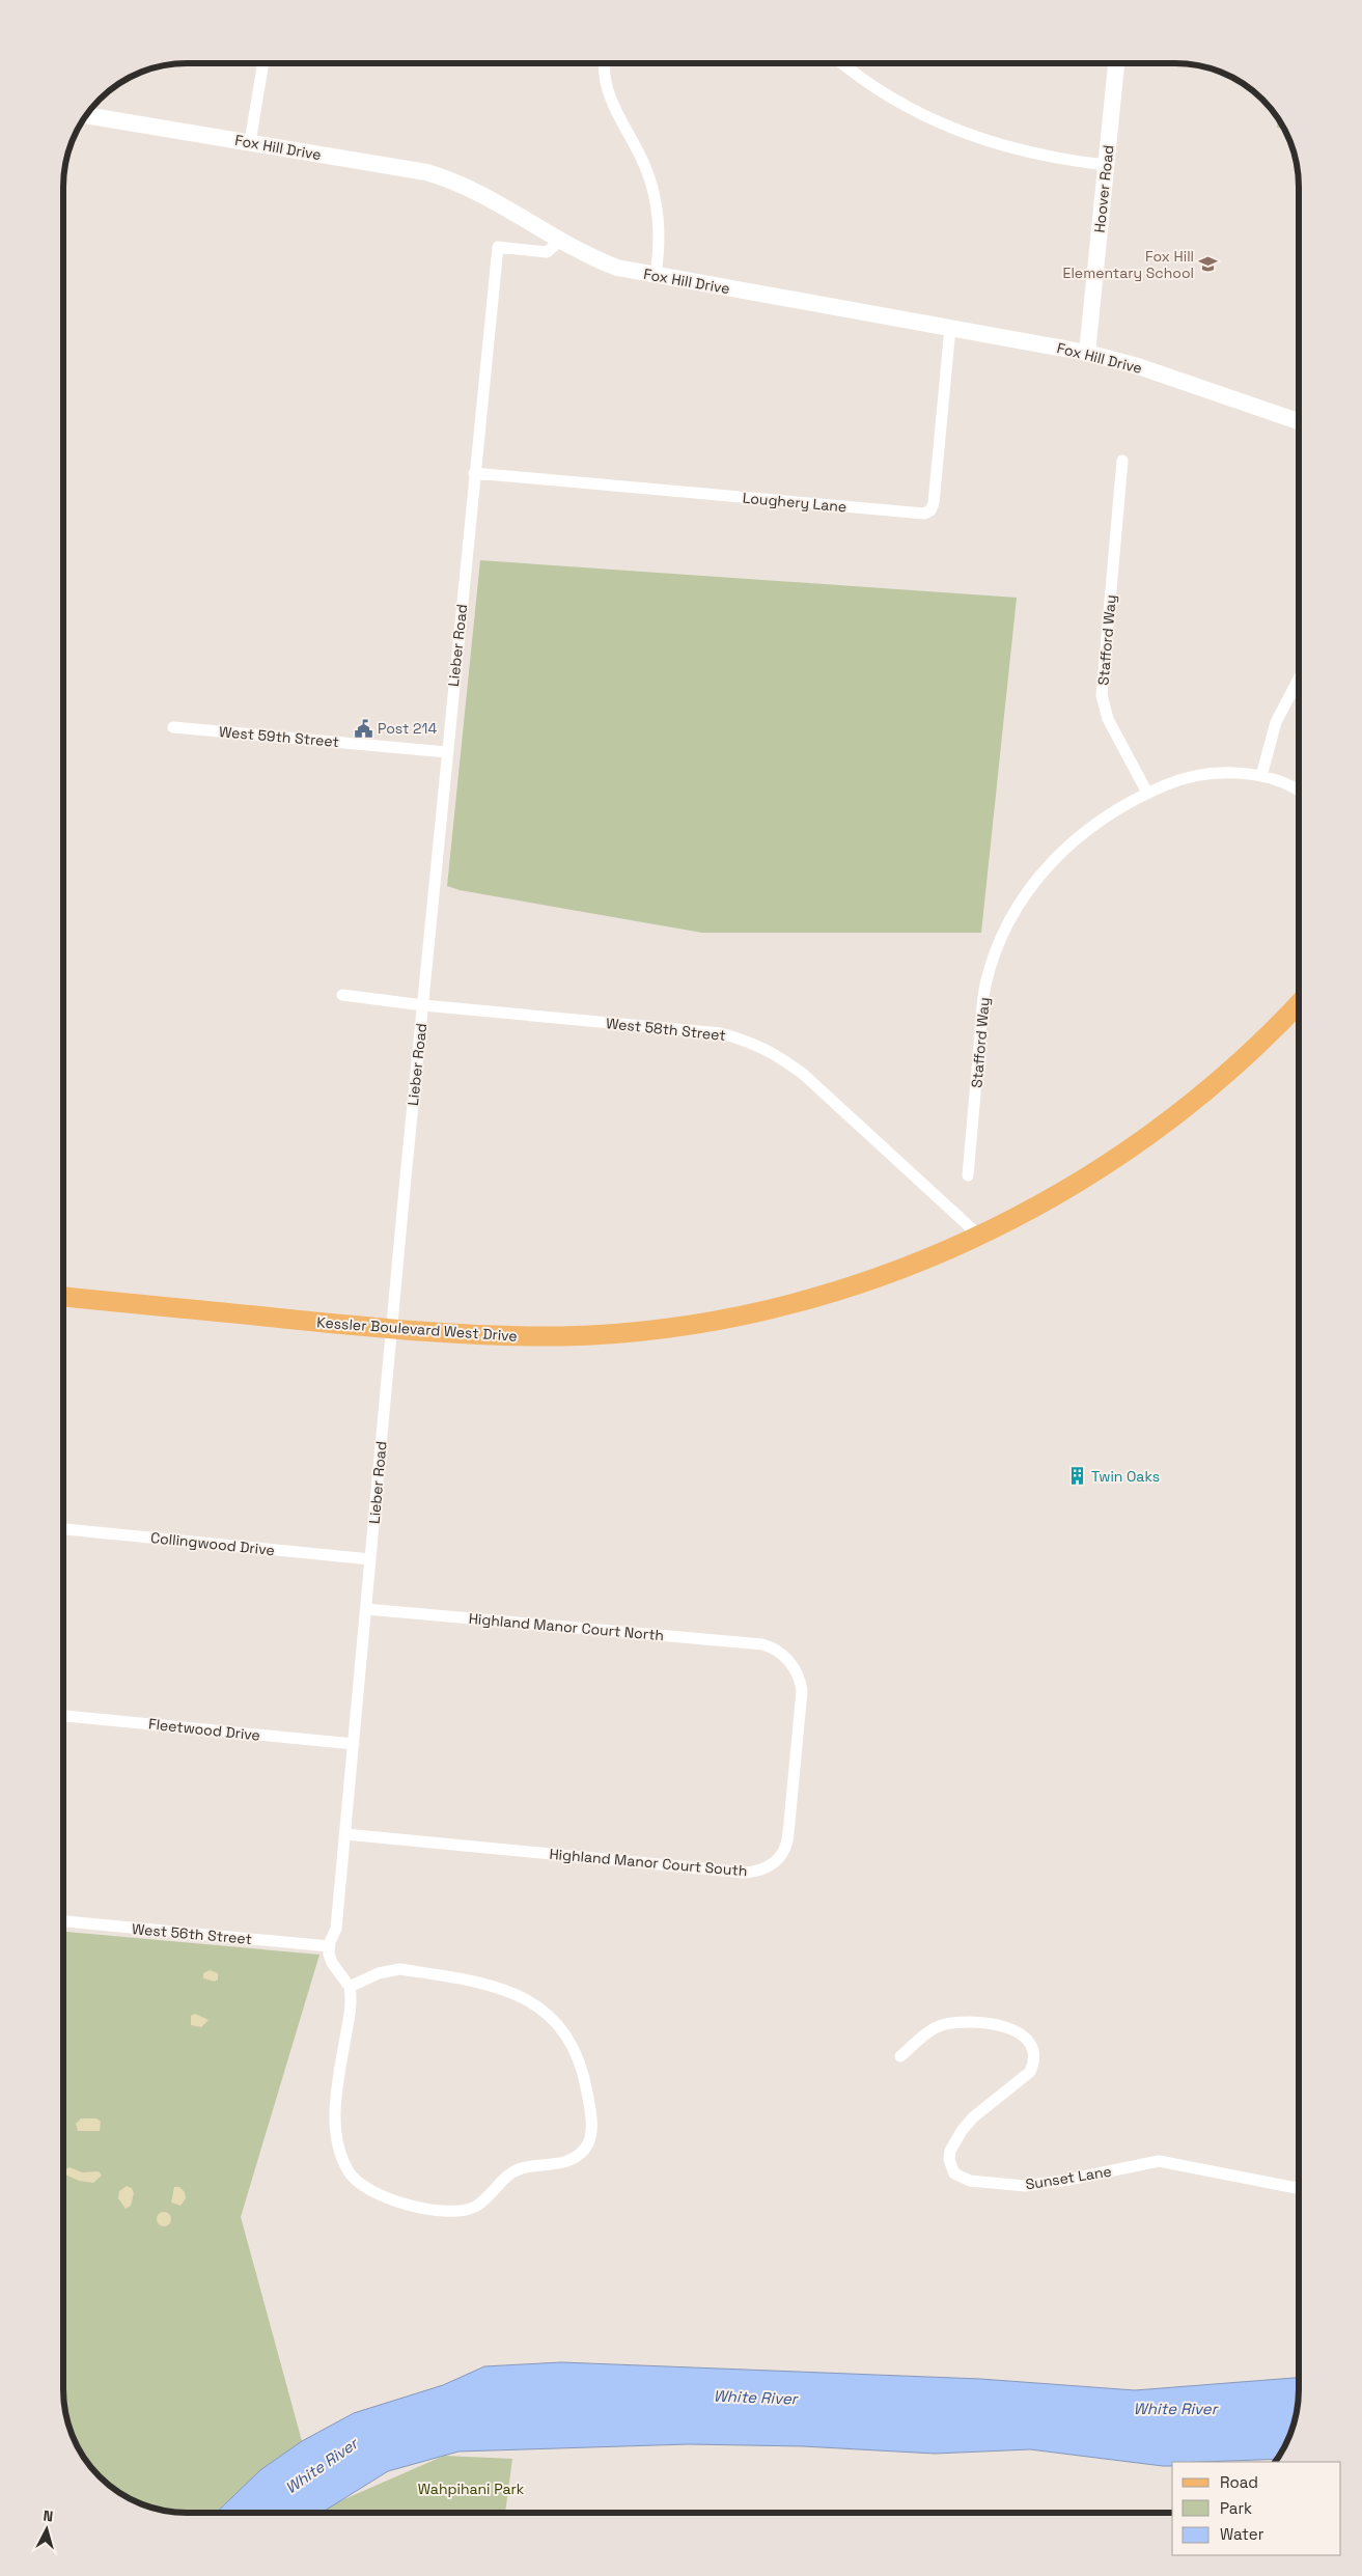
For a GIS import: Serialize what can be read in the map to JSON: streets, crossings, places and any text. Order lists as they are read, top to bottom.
{
  "streets": {
    "main road": ["Kessler Boulevard West Drive"],
    "street": [
      "Fox Hill Drive",
      "Hoover Road",
      "Loughery Lane",
      "Stafford Way",
      "Lieber Road",
      "West 59th Street",
      "West 58th Street",
      "Collingwood Drive",
      "Highland Manor Court North",
      "Fleetwood Drive",
      "Highland Manor Court South",
      "West 56th Street",
      "Sunset Lane"
    ]
  },
  "crossings": [
    ["Fox Hill Drive", "Hoover Road"],
    ["Fox Hill Drive", "Loughery Lane"],
    ["Fox Hill Drive", "Lieber Road"],
    ["Loughery Lane", "Lieber Road"],
    ["Lieber Road", "West 59th Street"],
    ["Lieber Road", "West 58th Street"],
    ["Lieber Road", "Kessler Boulevard West Drive"],
    ["Lieber Road", "Collingwood Drive"],
    ["Lieber Road", "Highland Manor Court North"],
    ["Lieber Road", "Fleetwood Drive"],
    ["Lieber Road", "Highland Manor Court South"],
    ["Lieber Road", "West 56th Street"],
    ["West 58th Street", "Kessler Boulevard West Drive"],
    ["Highland Manor Court North", "Highland Manor Court South"]
  ],
  "water": ["White River"],
  "parks": ["Wahpihani Park"],
  "places": {
    "school or university": ["Fox Hill Elementary School"],
    "public building": ["Post 214"],
    "building": ["Twin Oaks"]
  },
  "legend": ["Road", "Park", "Water"],
  "north": "top"
}
